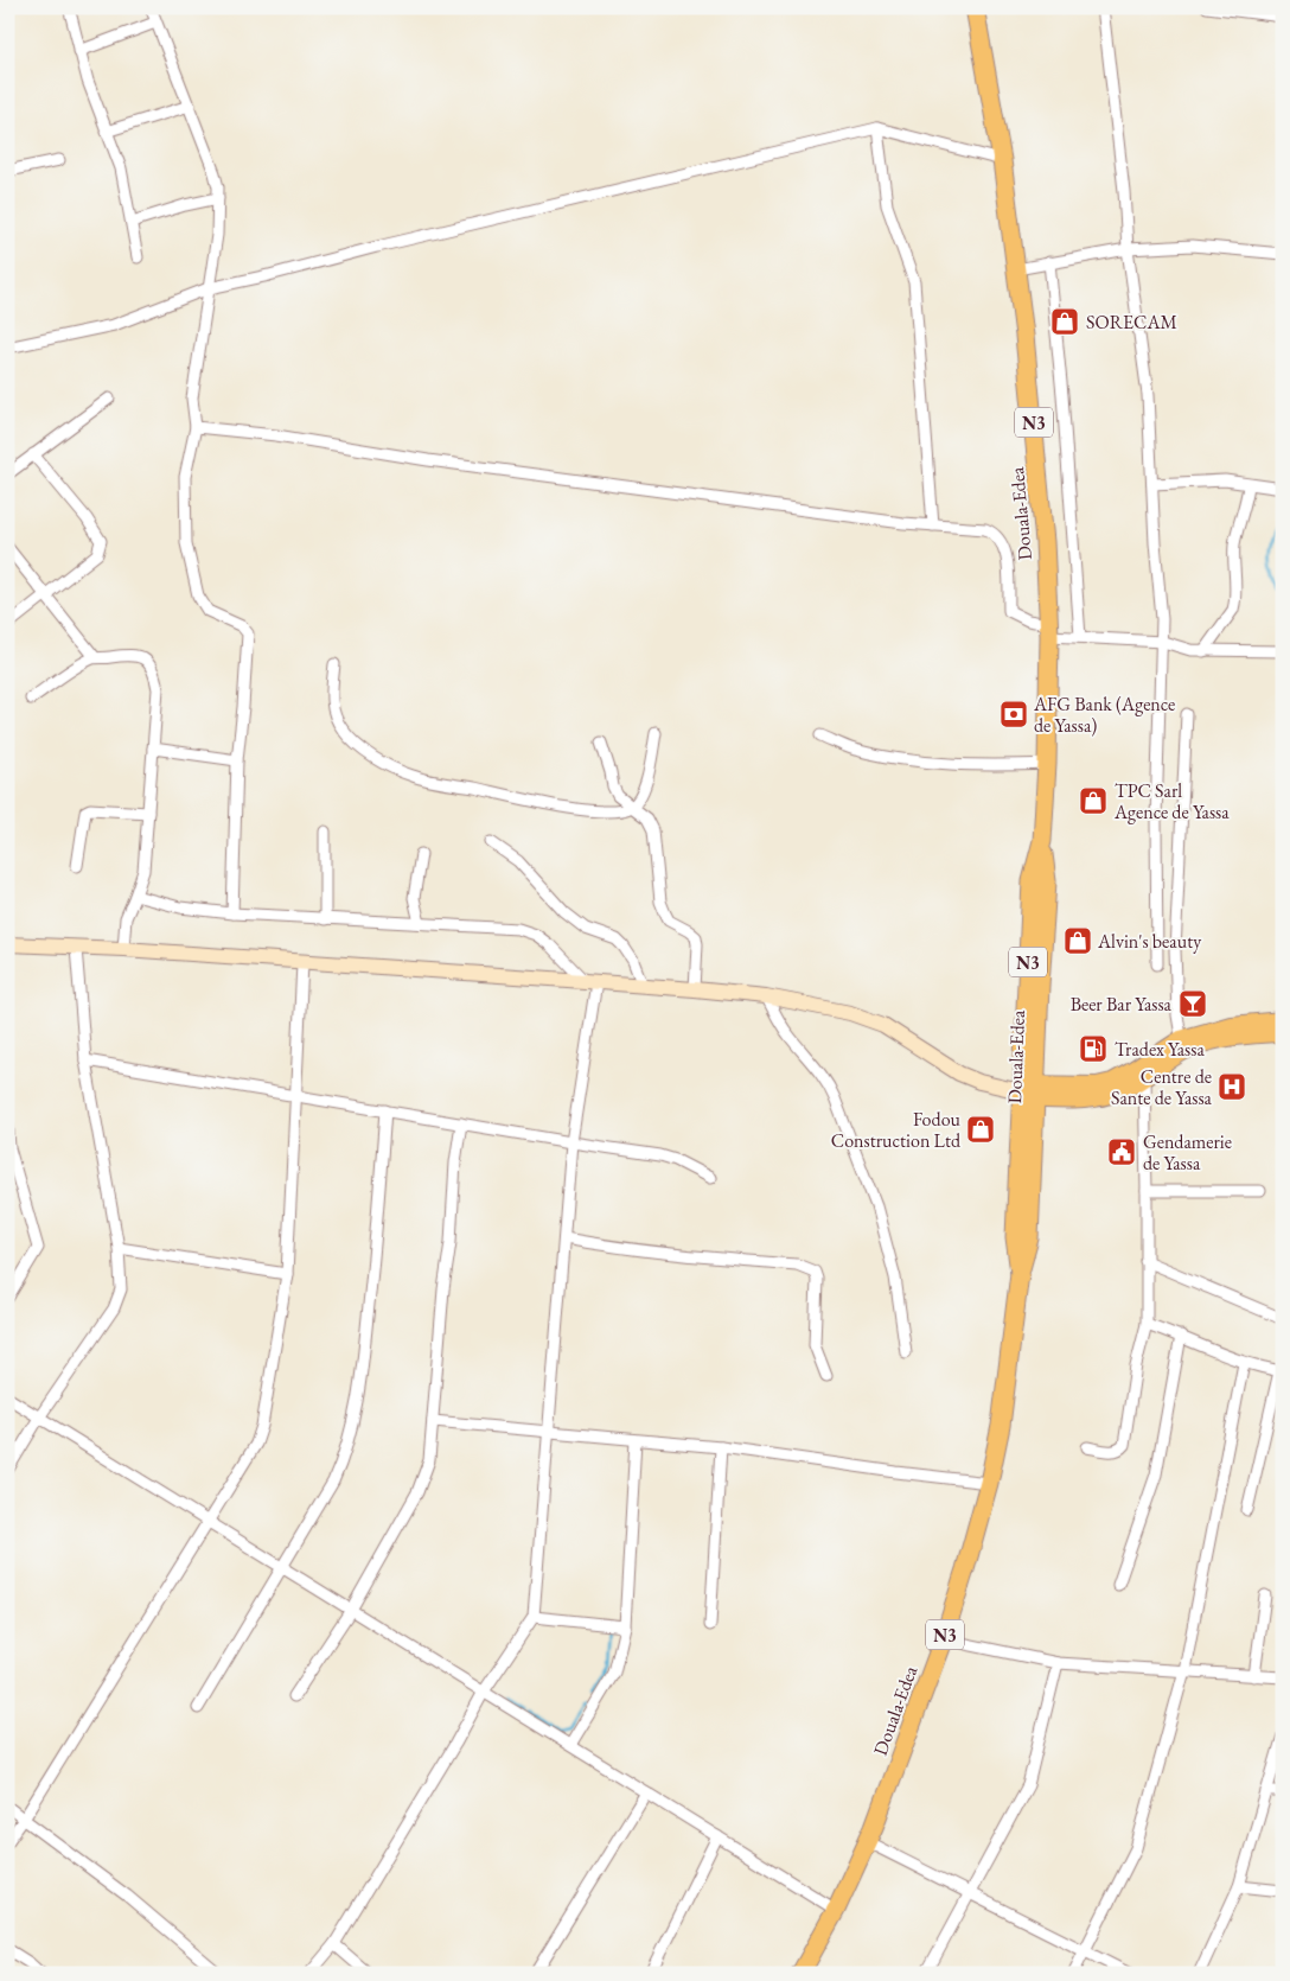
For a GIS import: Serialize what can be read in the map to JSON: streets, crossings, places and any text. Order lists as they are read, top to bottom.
{
  "streets": {
    "highway": ["N3", "Douala-Edea"]
  },
  "places": {
    "shop": [
      "SORECAM",
      "TPC Sarl Agence de Yassa",
      "Alvin's beauty",
      "Fodou Construction Ltd"
    ],
    "bank": ["AFG Bank (Agence de Yassa)"],
    "bar": ["Beer Bar Yassa"],
    "fuel station": ["Tradex Yassa"],
    "hospital": ["Centre de Sante de Yassa"],
    "public building": ["Gendamerie de Yassa"]
  }
}
